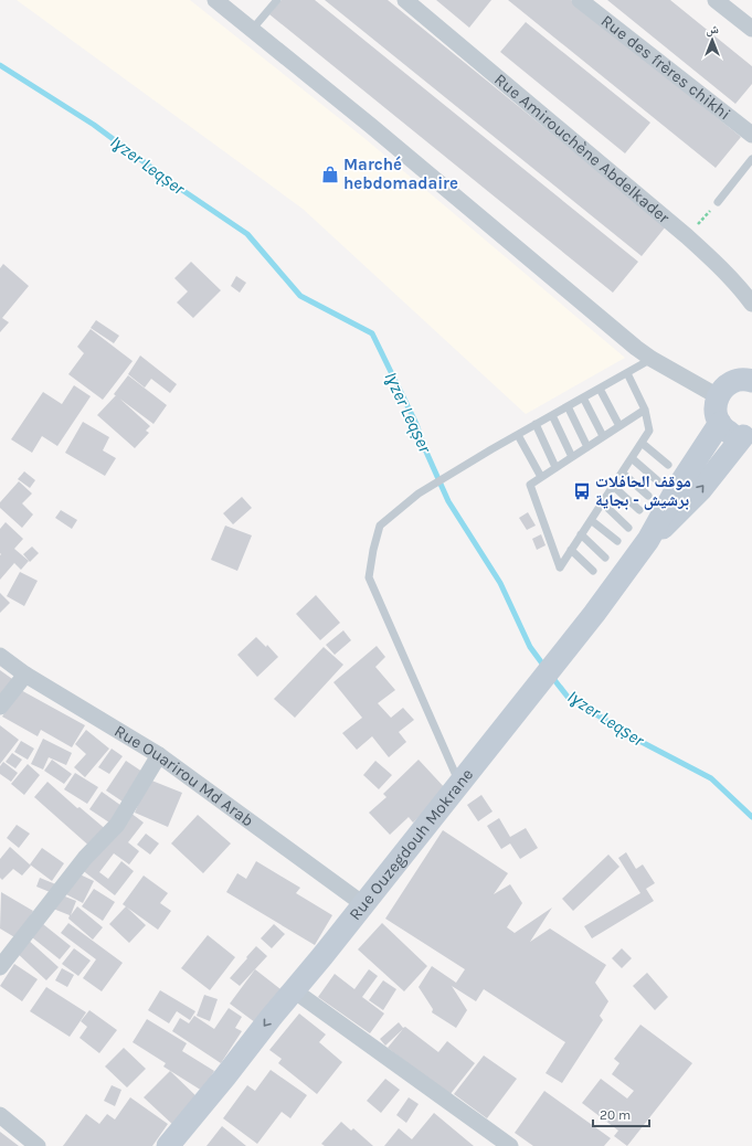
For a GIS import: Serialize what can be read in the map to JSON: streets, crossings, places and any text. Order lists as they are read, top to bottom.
{
  "streets": {
    "main road": ["Rue Ouzegdouh Mokrane"],
    "street": ["Rue des frères chikhi", "Rue Amirouchène Abdelkader", "Rue Ouarirou Md Arab"]
  },
  "crossings": [
    ["Rue Ouarirou Md Arab", "Rue Ouzegdouh Mokrane"]
  ],
  "water": ["Iɣzer Leqṣer"],
  "places": {
    "shop": ["Marché hebdomadaire"],
    "bus stop": ["موقف الحافلات برشيش - بجاية"]
  },
  "scale_bar": "20 m",
  "north": "top"
}
